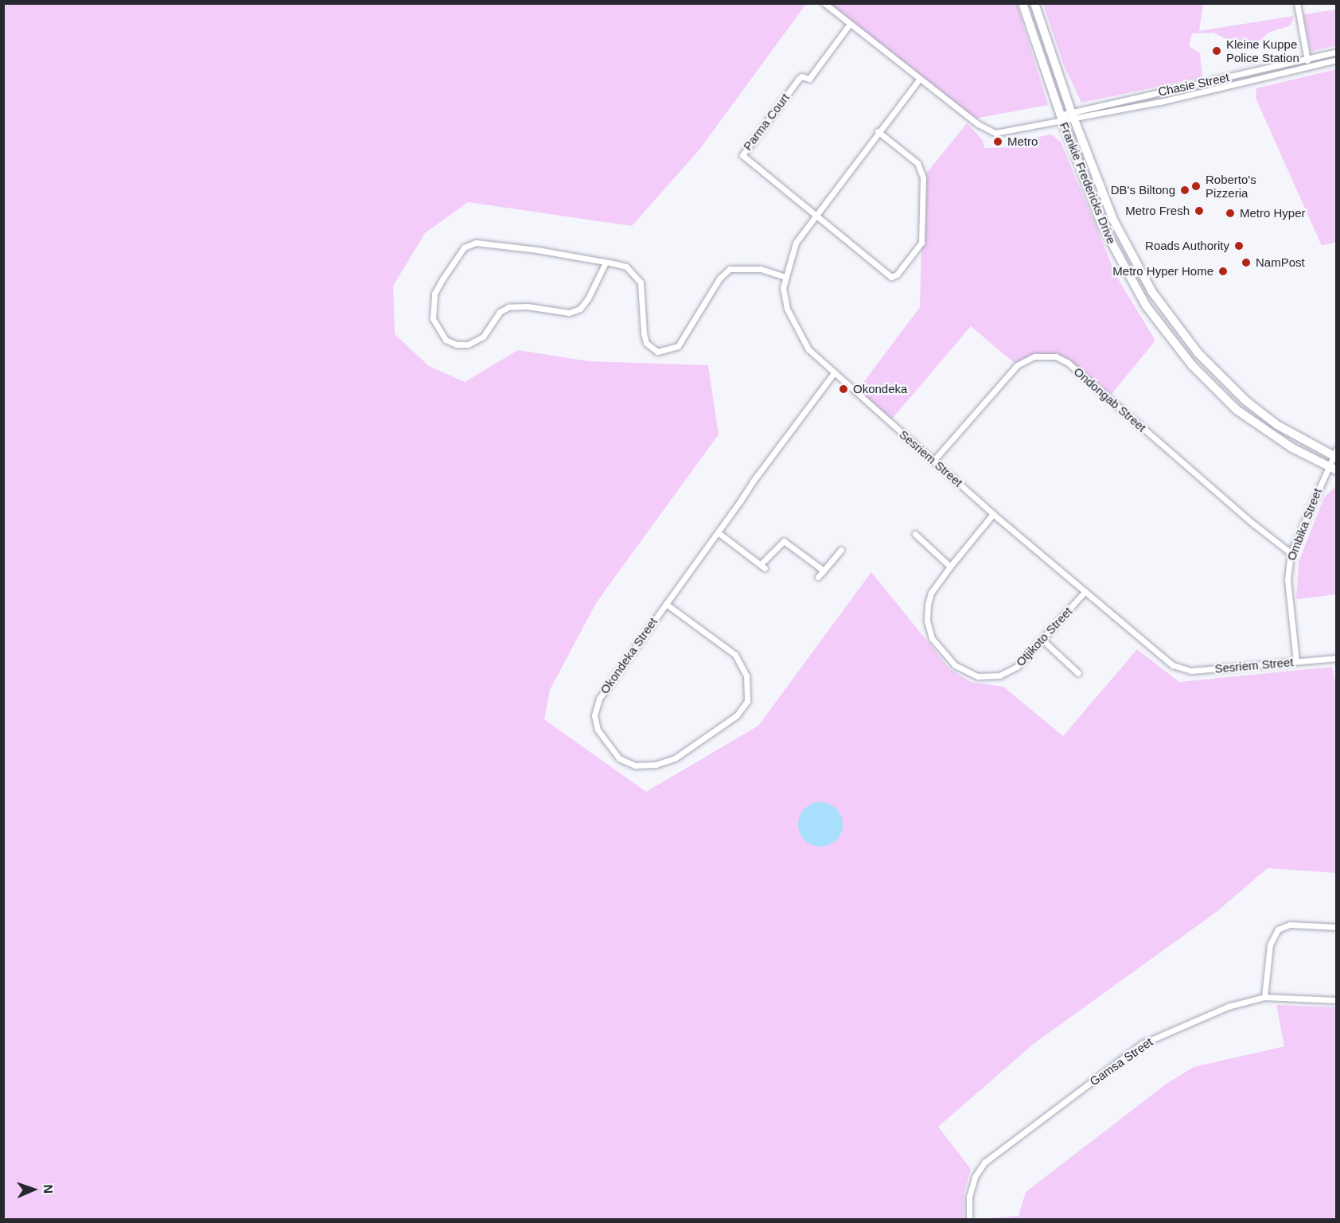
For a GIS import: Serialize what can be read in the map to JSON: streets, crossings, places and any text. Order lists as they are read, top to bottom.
{
  "streets": {
    "main road": ["Frankie Fredericks Drive"],
    "street": [
      "Chasie Street",
      "Parma Court",
      "Ondongab Street",
      "Sesriem Street",
      "Ombika Street",
      "Otjikoto Street",
      "Okondeka Street",
      "Gamsa Street"
    ]
  },
  "crossings": [
    ["Chasie Street", "Parma Court"],
    ["Chasie Street", "Frankie Fredericks Drive"],
    ["Chasie Street", "Sesriem Street"],
    ["Parma Court", "Sesriem Street"],
    ["Frankie Fredericks Drive", "Ombika Street"],
    ["Ondongab Street", "Sesriem Street"],
    ["Ondongab Street", "Ombika Street"],
    ["Sesriem Street", "Ombika Street"],
    ["Sesriem Street", "Otjikoto Street"],
    ["Sesriem Street", "Okondeka Street"]
  ],
  "places": [
    "Kleine Kuppe Police Station",
    "Metro",
    "Roberto's Pizzeria",
    "DB's Biltong",
    "Metro Fresh",
    "Metro Hyper",
    "Roads Authority",
    "NamPost",
    "Metro Hyper Home",
    "Okondeka"
  ],
  "north": "right"
}
